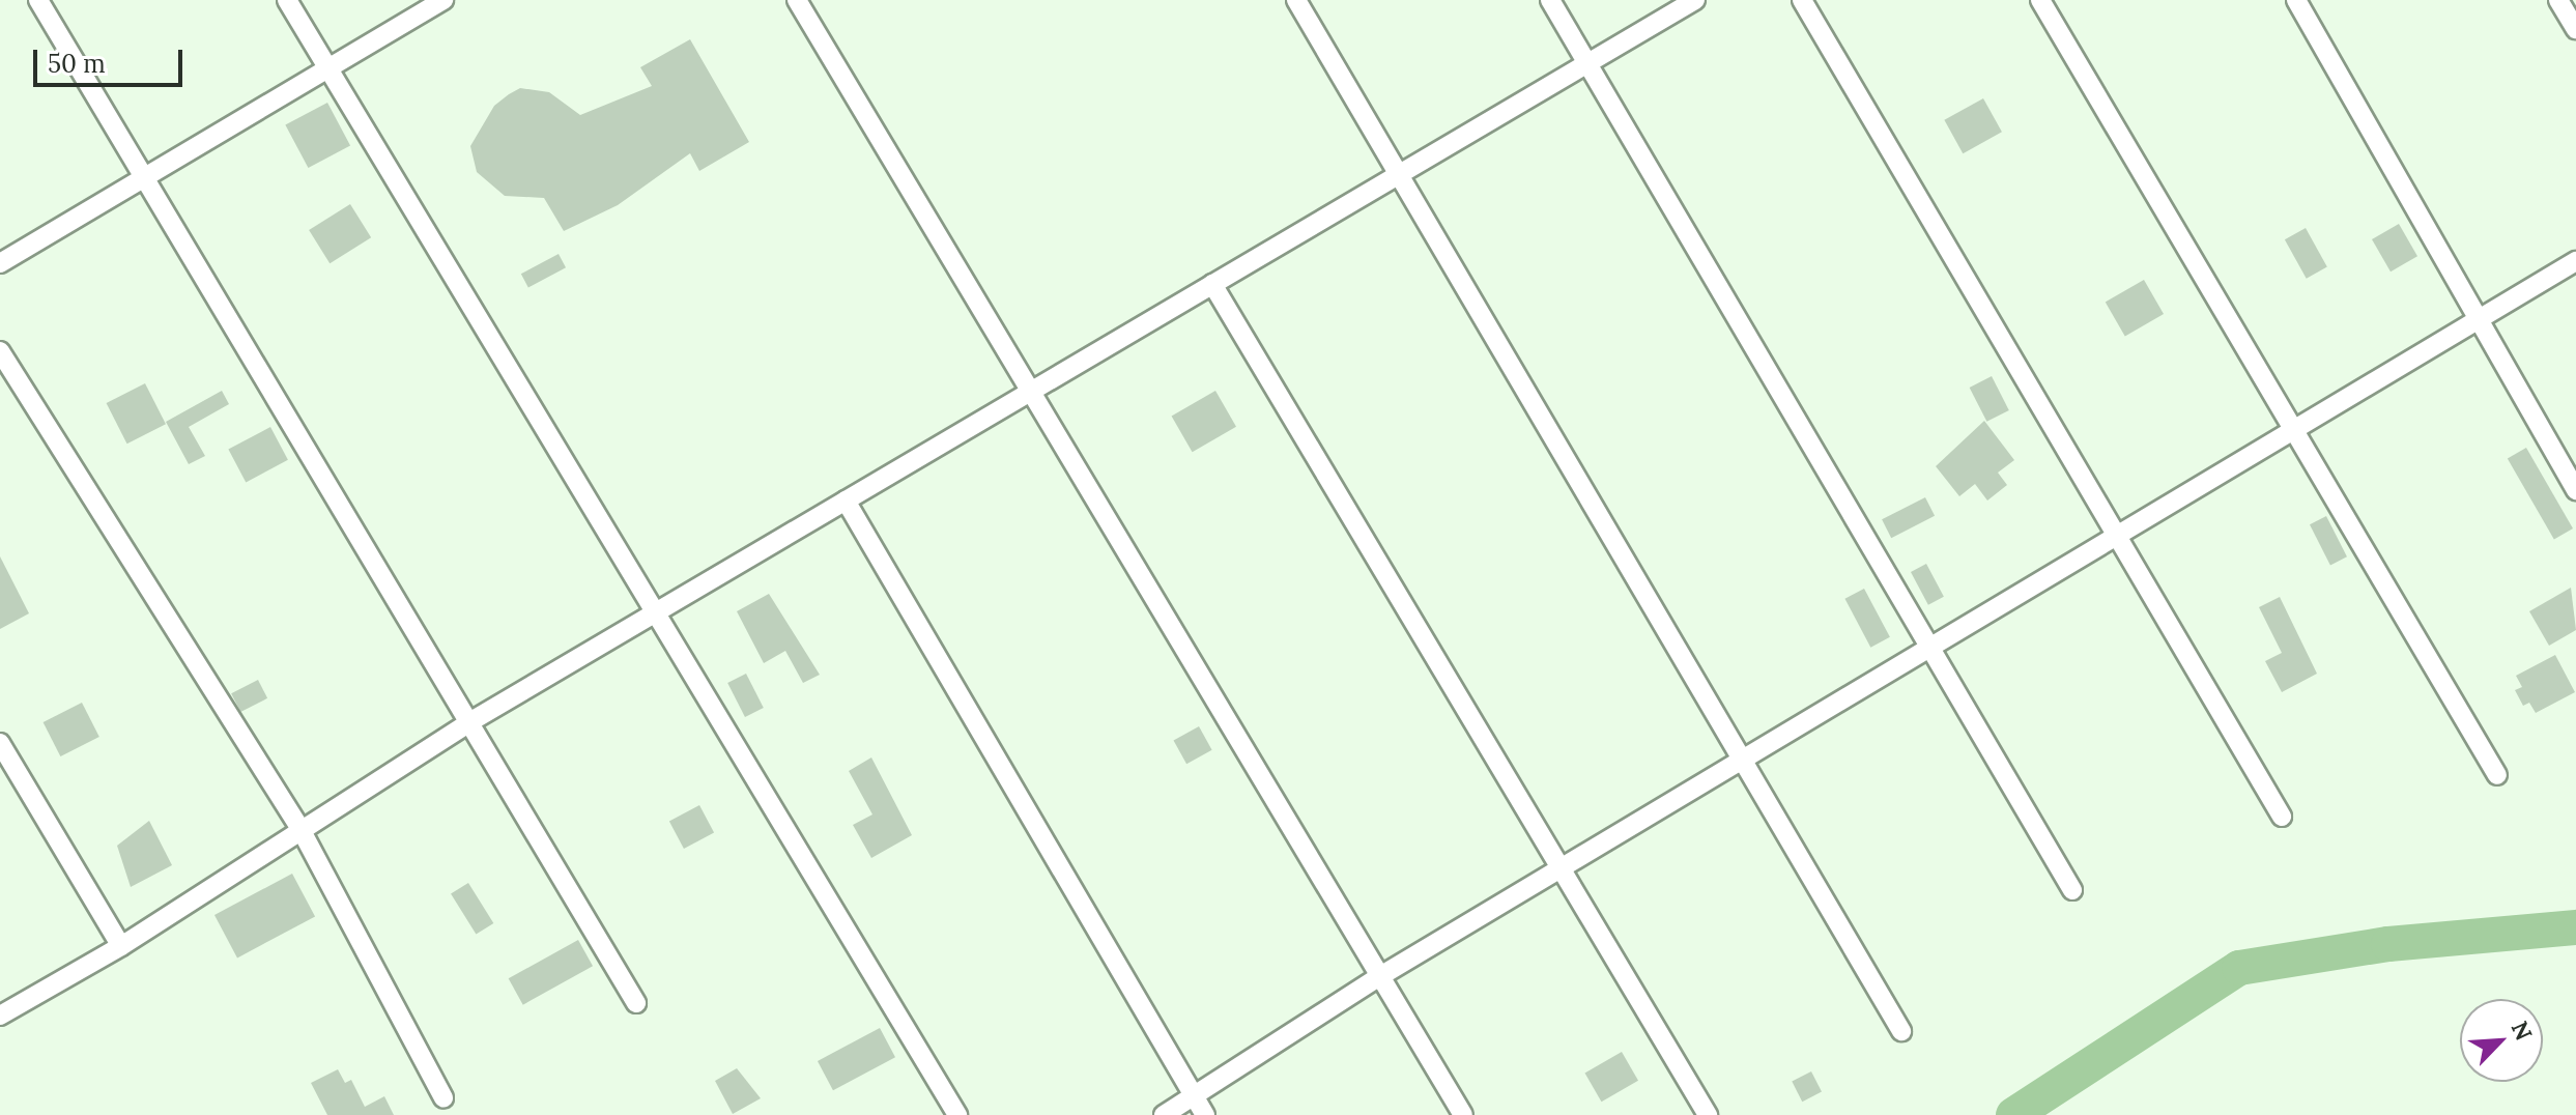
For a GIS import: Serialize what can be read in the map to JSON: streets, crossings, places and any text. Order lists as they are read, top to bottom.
{
  "scale_bar": "50 m",
  "north": "top right"
}
